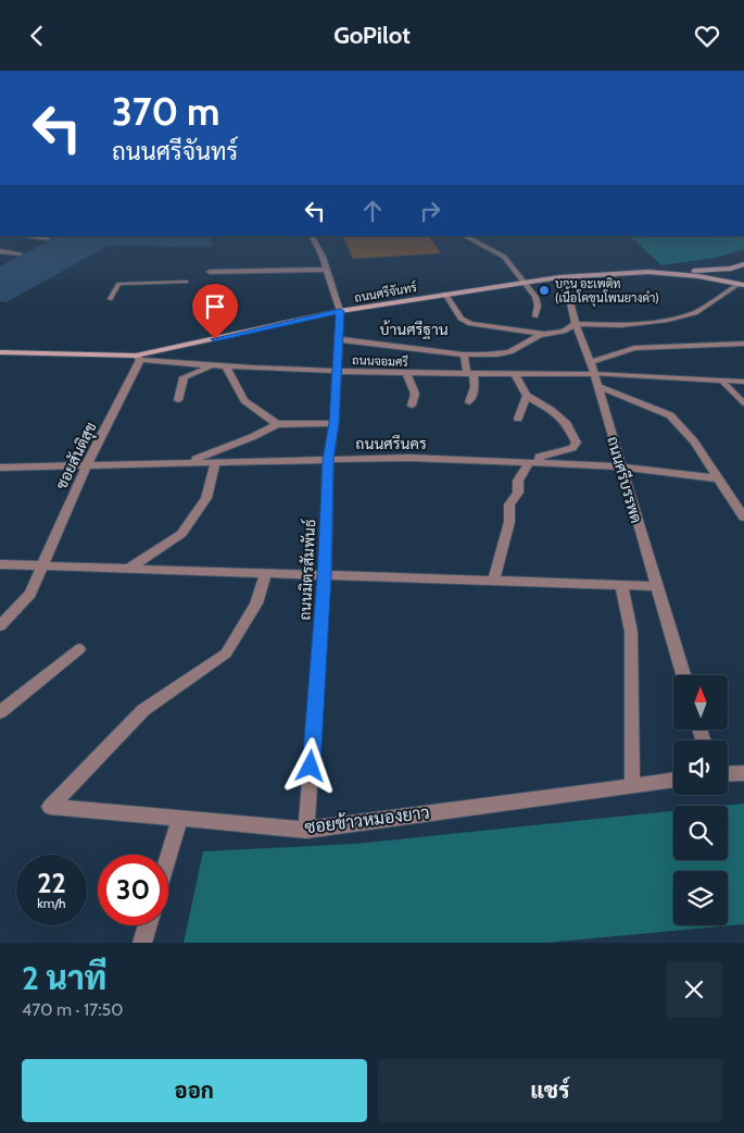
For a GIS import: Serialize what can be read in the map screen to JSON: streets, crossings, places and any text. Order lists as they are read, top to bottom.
{
  "streets": {
    "main road": ["ถนนศรีจันทร์"],
    "street": [
      "ถนนจอมศรี",
      "ถนนศรีนคร",
      "ซอยสันติสุข",
      "ถนนศรีบรรพด",
      "ถนนมิตรสัมพันธ์",
      "ซอยข้าวหมองยาว"
    ]
  },
  "crossings": [
    ["ถนนศรีจันทร์", "ถนนจอมศรี"],
    ["ถนนศรีจันทร์", "ซอยสันติสุข"],
    ["ถนนศรีจันทร์", "ถนนศรีบรรพด"],
    ["ถนนศรีจันทร์", "ถนนมิตรสัมพันธ์"],
    ["ถนนจอมศรี", "ซอยสันติสุข"],
    ["ถนนจอมศรี", "ถนนศรีบรรพด"],
    ["ถนนจอมศรี", "ถนนมิตรสัมพันธ์"],
    ["ถนนศรีนคร", "ซอยสันติสุข"],
    ["ถนนศรีนคร", "ถนนศรีบรรพด"],
    ["ถนนศรีนคร", "ถนนมิตรสัมพันธ์"],
    ["ถนนมิตรสัมพันธ์", "ซอยข้าวหมองยาว"]
  ],
  "districts": ["บ้านศรีฐาน"],
  "places": ["บอน อะเพติท (เนื้อโคขุนโพนยางคำ)"],
  "north": "top",
  "page": {
    "header": "GoPilot",
    "turn": ["370 m", "ถนนศรีจันทร์"],
    "speed": "22 km/h",
    "limit": "30",
    "heading": ["2 นาที", "470 m · 17:50"],
    "buttons": ["ออก", "แชร์"]
  }
}
